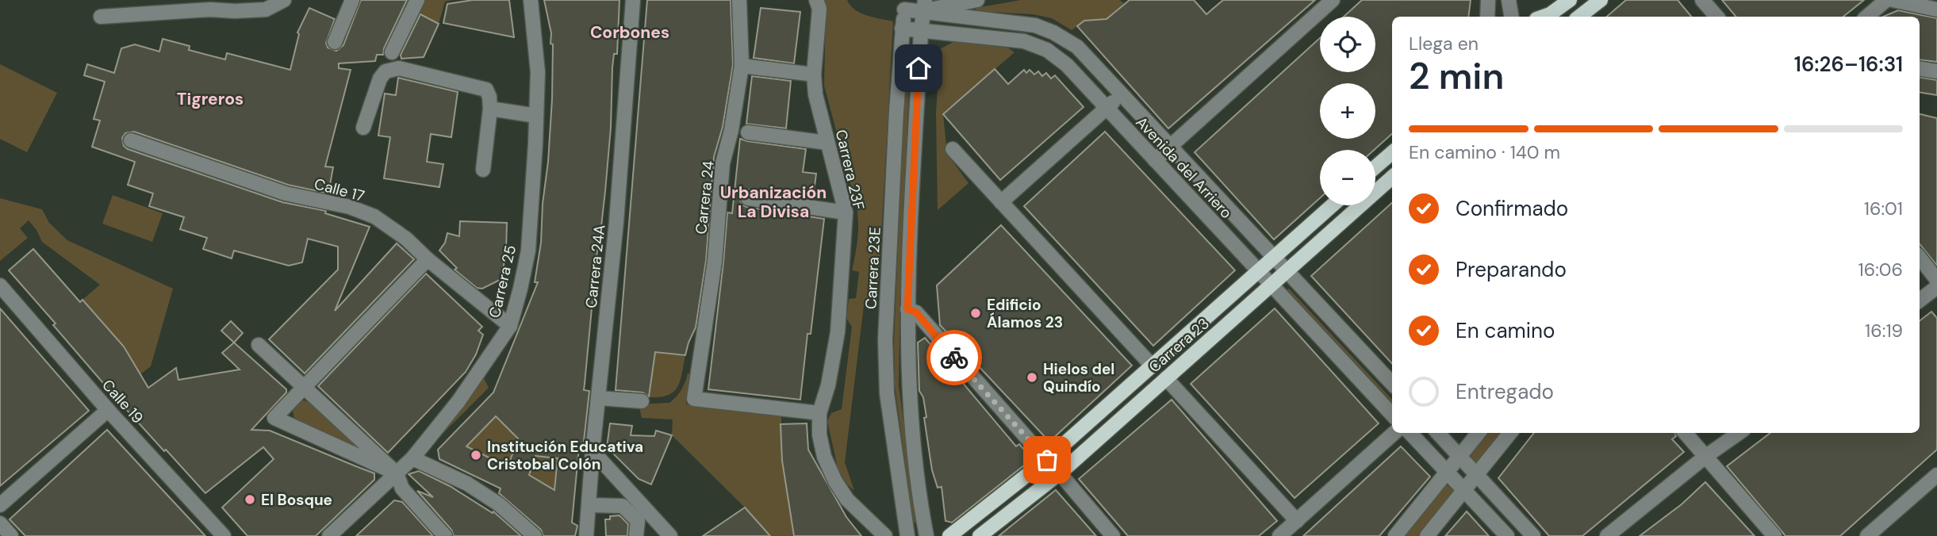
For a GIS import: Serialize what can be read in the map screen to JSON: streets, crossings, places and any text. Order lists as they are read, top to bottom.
{
  "streets": {
    "main road": ["Carrera 23"],
    "street": [
      "Avenida del Arriero",
      "Carrera 23F",
      "Calle 17",
      "Carrera 24",
      "Carrera 24A",
      "Carrera 23E",
      "Carrera 25",
      "Calle 19"
    ]
  },
  "crossings": [
    ["Avenida del Arriero", "Carrera 23E"],
    ["Avenida del Arriero", "Carrera 23"],
    ["Carrera 23F", "Carrera 24"],
    ["Calle 17", "Carrera 25"]
  ],
  "districts": ["Corbones", "Tigreros", "Urbanización La Divisa"],
  "places": [
    "Edificio Álamos 23",
    "Hielos del Quindío",
    "Institución Educativa Cristobal Colón",
    "El Bosque"
  ],
  "page": {
    "map_buttons": ["+", "−"],
    "heading": ["2 min", "Llega en", "16:26–16:31"],
    "bar": "En camino · 140 m",
    "list": [
      ["Confirmado", "16:01"],
      ["Preparando", "16:06"],
      ["En camino", "16:19"],
      "Entregado"
    ]
  }
}
